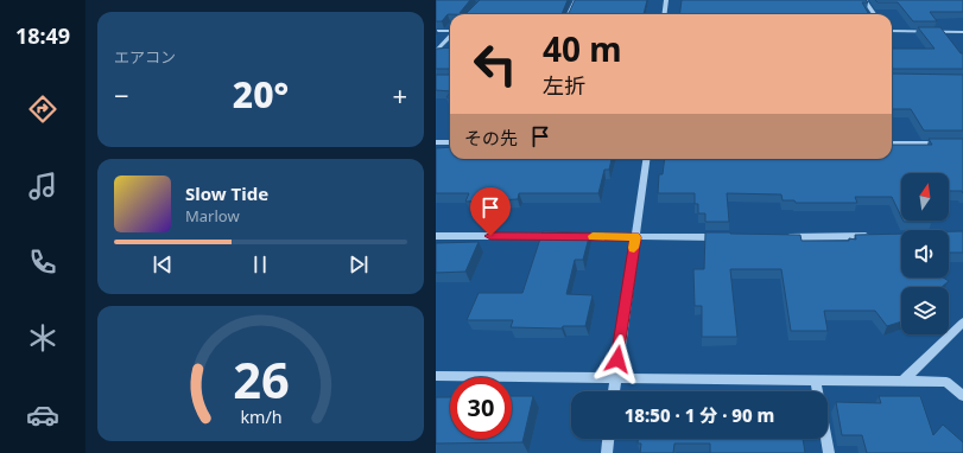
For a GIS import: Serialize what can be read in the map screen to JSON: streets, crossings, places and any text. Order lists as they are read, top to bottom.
{
  "north": "top",
  "page": {
    "tabs": "18:49",
    "tile": "エアコン",
    "turn": ["40 m", "左折"],
    "heat": ["−", "20°", "+"],
    "then": "その先",
    "song": ["Slow Tide", "Marlow"],
    "limit": "30",
    "trip": "18:50 · 1 分 · 90 m",
    "gauge": ["26", "km/h"]
  }
}
